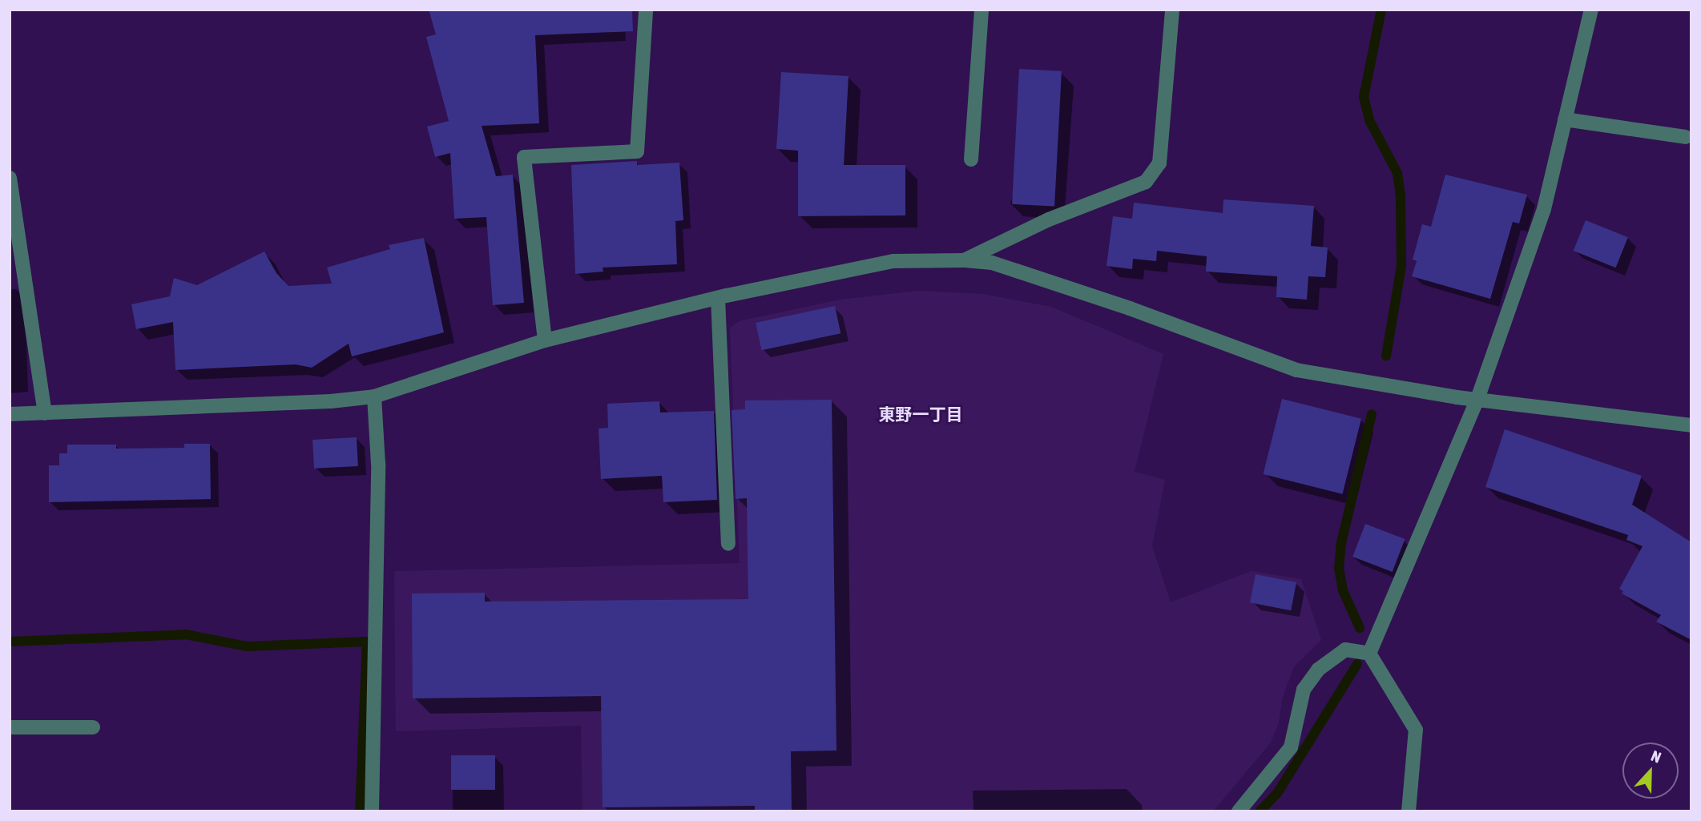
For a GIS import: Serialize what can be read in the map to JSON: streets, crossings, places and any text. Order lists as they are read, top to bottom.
{
  "districts": ["東野一丁目"],
  "north": "top"
}
